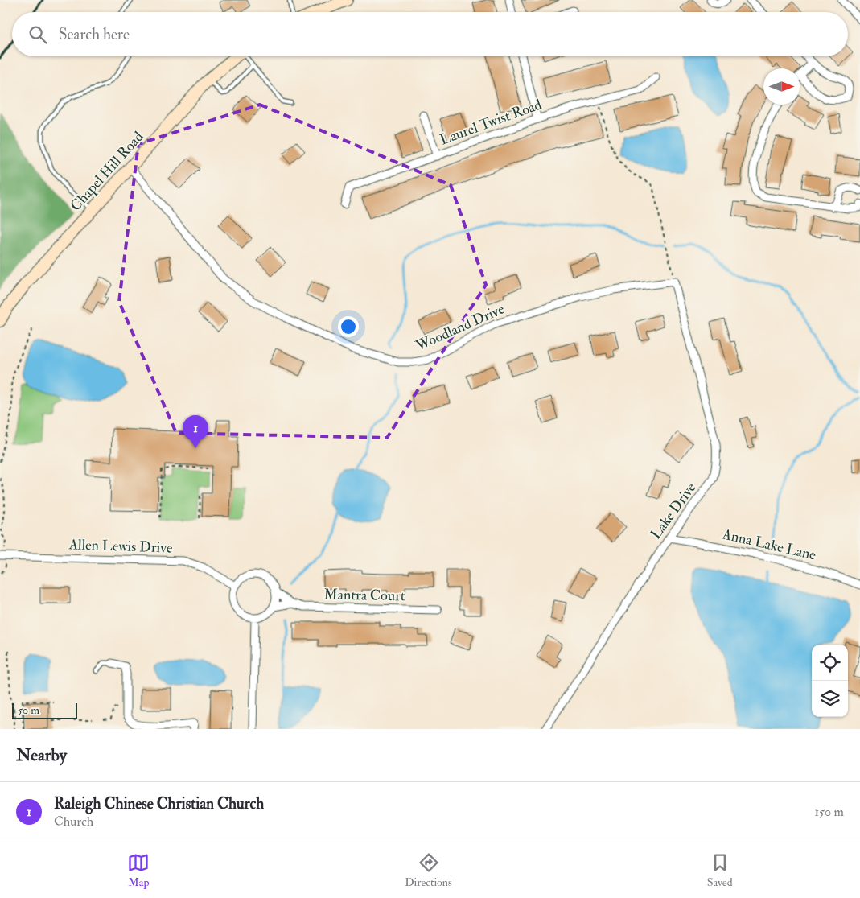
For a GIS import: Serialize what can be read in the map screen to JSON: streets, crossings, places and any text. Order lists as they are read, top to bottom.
{
  "streets": {
    "main road": ["Chapel Hill Road"],
    "street": [
      "Laurel Twist Road",
      "Woodland Drive",
      "Lake Drive",
      "Anna Lake Lane",
      "Allen Lewis Drive",
      "Mantra Court"
    ]
  },
  "crossings": [
    ["Chapel Hill Road", "Woodland Drive"],
    ["Woodland Drive", "Lake Drive"],
    ["Lake Drive", "Anna Lake Lane"],
    ["Allen Lewis Drive", "Mantra Court"]
  ],
  "scale_bar": "50 m",
  "north": "right",
  "page": {
    "search": "Search here",
    "pins": "1",
    "scale": "50 m",
    "heading": "Nearby",
    "list": [
      {
        "mark": "1",
        "name": "Raleigh Chinese Christian Church",
        "note": "Church",
        "value": "150 m"
      }
    ],
    "nav": ["Map", "Directions", "Saved"]
  }
}
